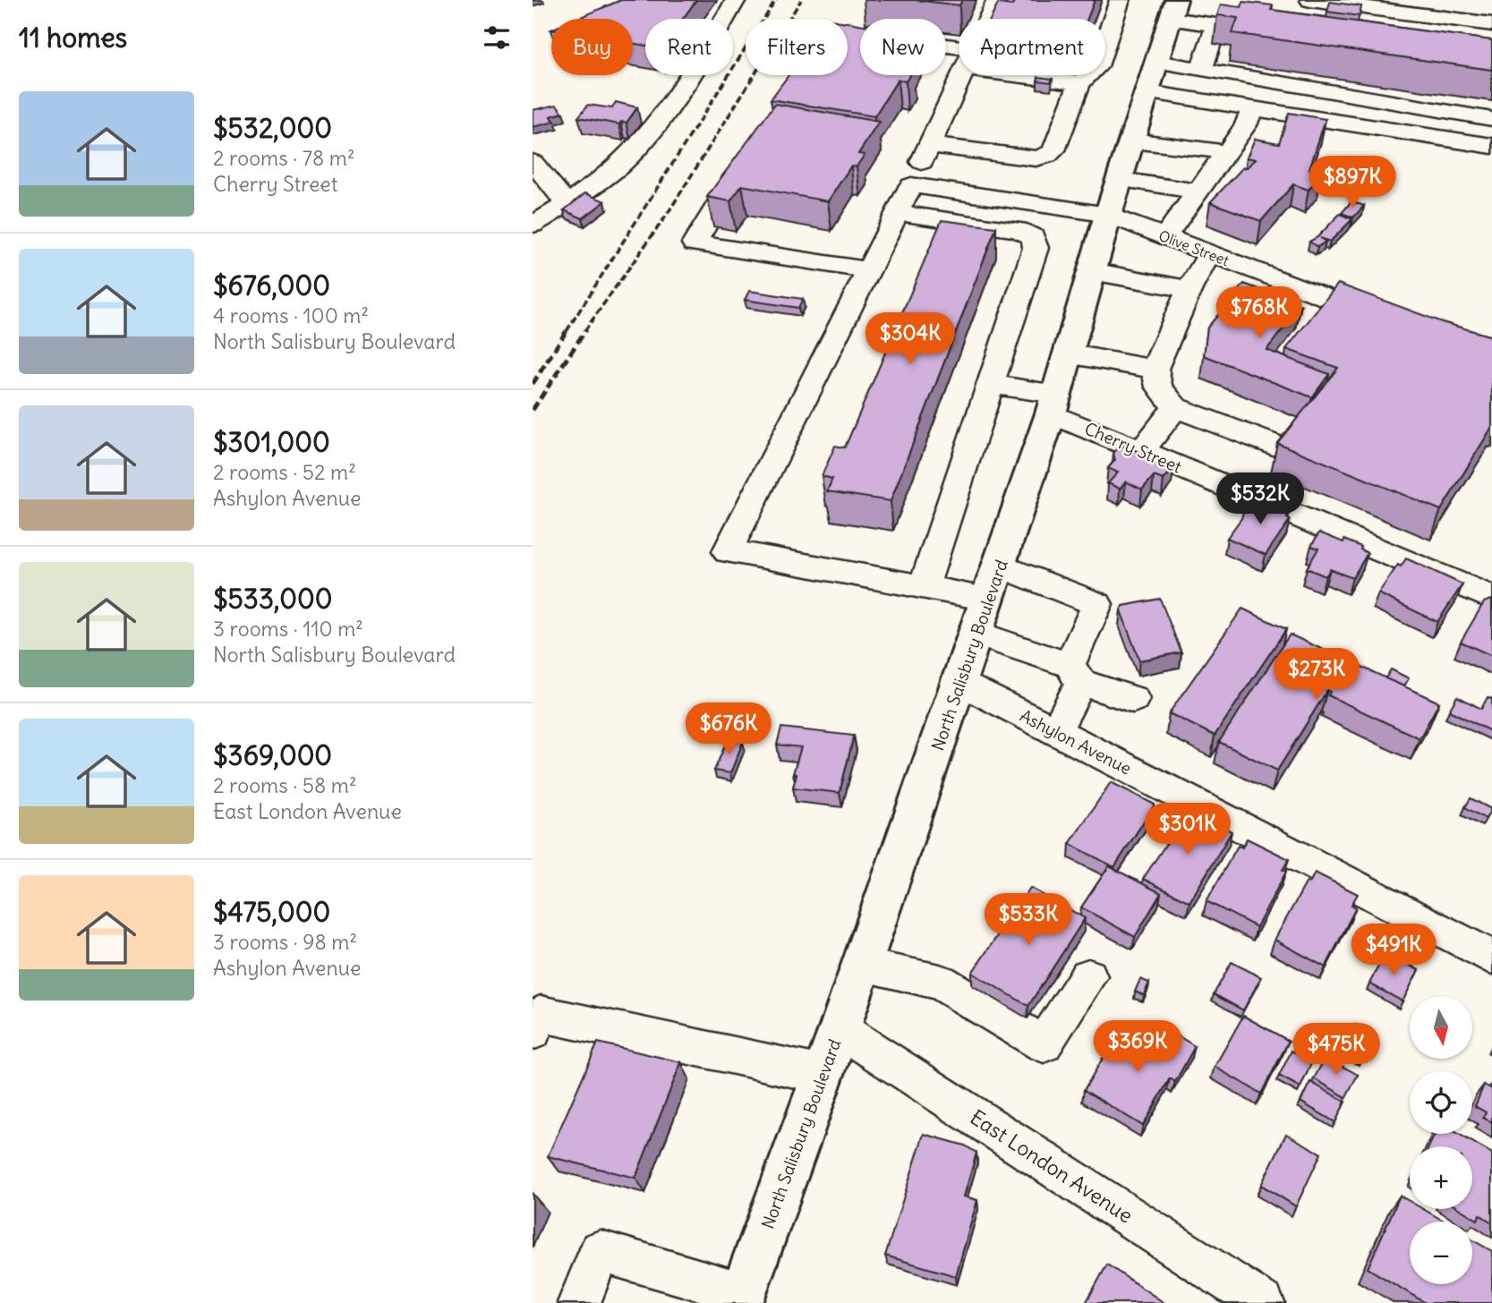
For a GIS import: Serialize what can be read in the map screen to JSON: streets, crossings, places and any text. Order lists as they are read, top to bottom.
{
  "streets": {
    "main road": ["North Salisbury Boulevard"],
    "street": [
      "Olive Street",
      "Cherry Street",
      "Ashylon Avenue",
      "East London Avenue"
    ]
  },
  "crossings": [
    ["Olive Street", "North Salisbury Boulevard"],
    ["Cherry Street", "North Salisbury Boulevard"],
    ["North Salisbury Boulevard", "Ashylon Avenue"],
    ["North Salisbury Boulevard", "East London Avenue"]
  ],
  "north": "bottom",
  "page": {
    "heading": "11 homes",
    "chip": [
      "Buy",
      "Rent",
      "Filters",
      "New",
      "Apartment"
    ],
    "list": [
      {
        "name": "$532,000",
        "note": "2 rooms · 78 m² · Cherry Street"
      },
      {
        "name": "$676,000",
        "note": "4 rooms · 100 m² · North Salisbury Boulevard"
      },
      {
        "name": "$301,000",
        "note": "2 rooms · 52 m² · Ashylon Avenue"
      },
      {
        "name": "$533,000",
        "note": "3 rooms · 110 m² · North Salisbury Boulevard"
      },
      {
        "name": "$369,000",
        "note": "2 rooms · 58 m² · East London Avenue"
      },
      {
        "name": "$475,000",
        "note": "3 rooms · 98 m² · Ashylon Avenue"
      }
    ],
    "price": [
      "$897K",
      "$768K",
      "$304K",
      "$532K",
      "$273K",
      "$676K",
      "$301K",
      "$533K",
      "$491K",
      "$369K",
      "$475K"
    ],
    "map_buttons": ["+", "−"]
  }
}
